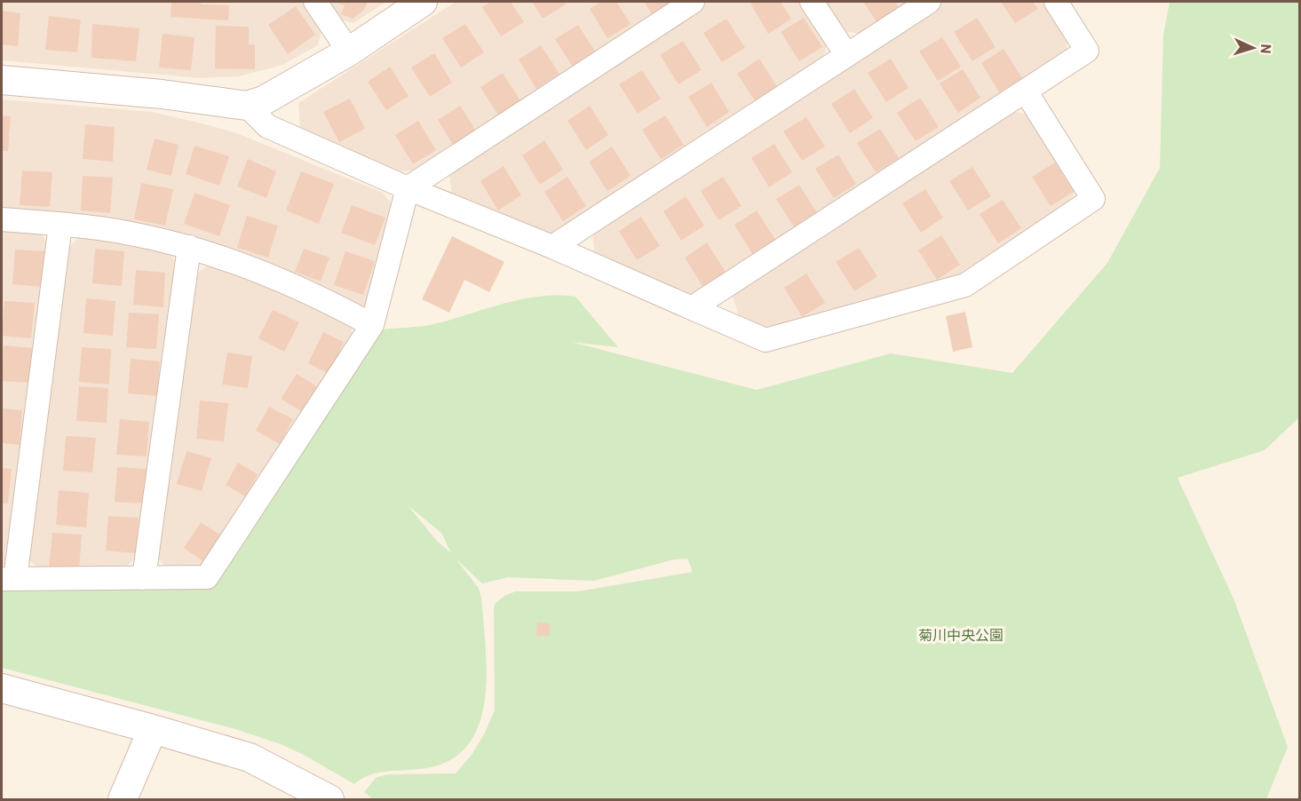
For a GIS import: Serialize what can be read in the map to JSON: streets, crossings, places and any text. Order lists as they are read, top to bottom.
{
  "parks": ["菊川中央公園"],
  "north": "right"
}
